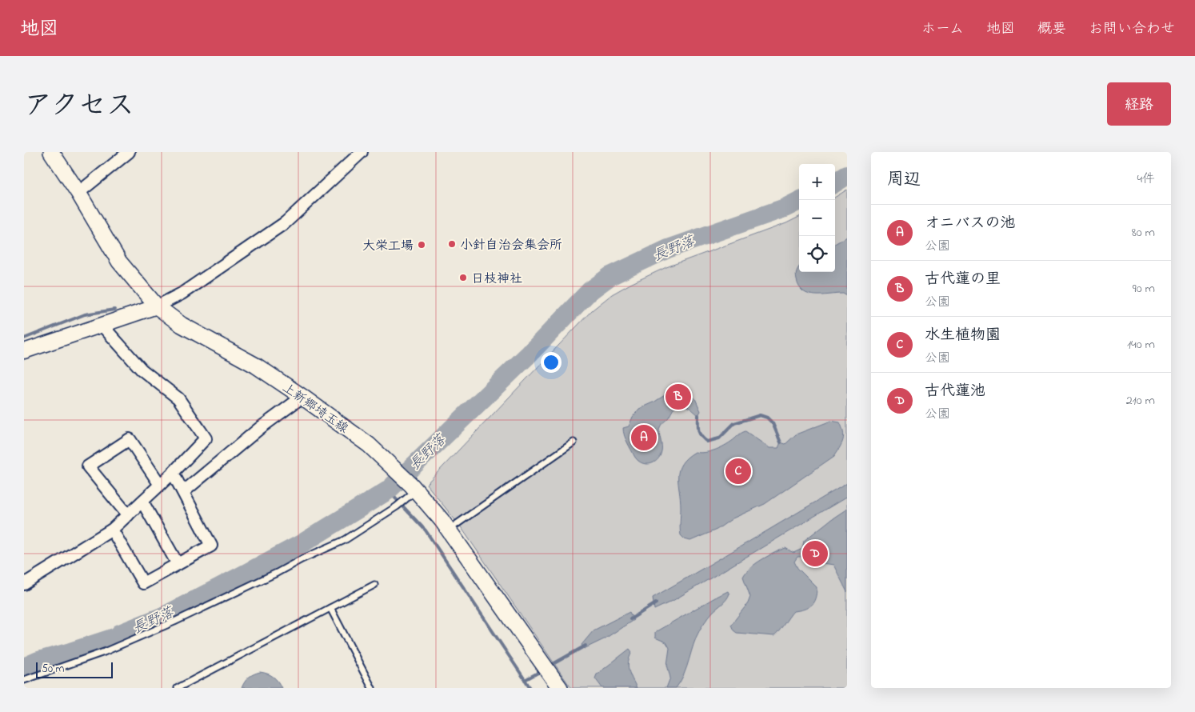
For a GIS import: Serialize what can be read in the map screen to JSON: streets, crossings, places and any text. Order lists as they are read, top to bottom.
{
  "streets": {
    "main road": ["上新郷埼玉線"]
  },
  "water": ["長野落"],
  "places": ["小針自治会集会所", "大栄工場", "日枝神社"],
  "scale_bar": "50 m",
  "page": {
    "header": "地図",
    "nav": [
      "ホーム",
      "地図",
      "概要",
      "お問い合わせ"
    ],
    "title": "アクセス",
    "buttons": "経路",
    "heading": ["周辺", "4件"],
    "map_buttons": ["+", "−"],
    "list": [
      {
        "mark": "A",
        "name": "オニバスの池",
        "note": "公園",
        "value": "80 m"
      },
      {
        "mark": "B",
        "name": "古代蓮の里",
        "note": "公園",
        "value": "90 m"
      },
      {
        "mark": "C",
        "name": "水生植物園",
        "note": "公園",
        "value": "140 m"
      },
      {
        "mark": "D",
        "name": "古代蓮池",
        "note": "公園",
        "value": "210 m"
      }
    ],
    "pins": [
      "B",
      "A",
      "C",
      "D"
    ],
    "scale": "50 m"
  }
}
